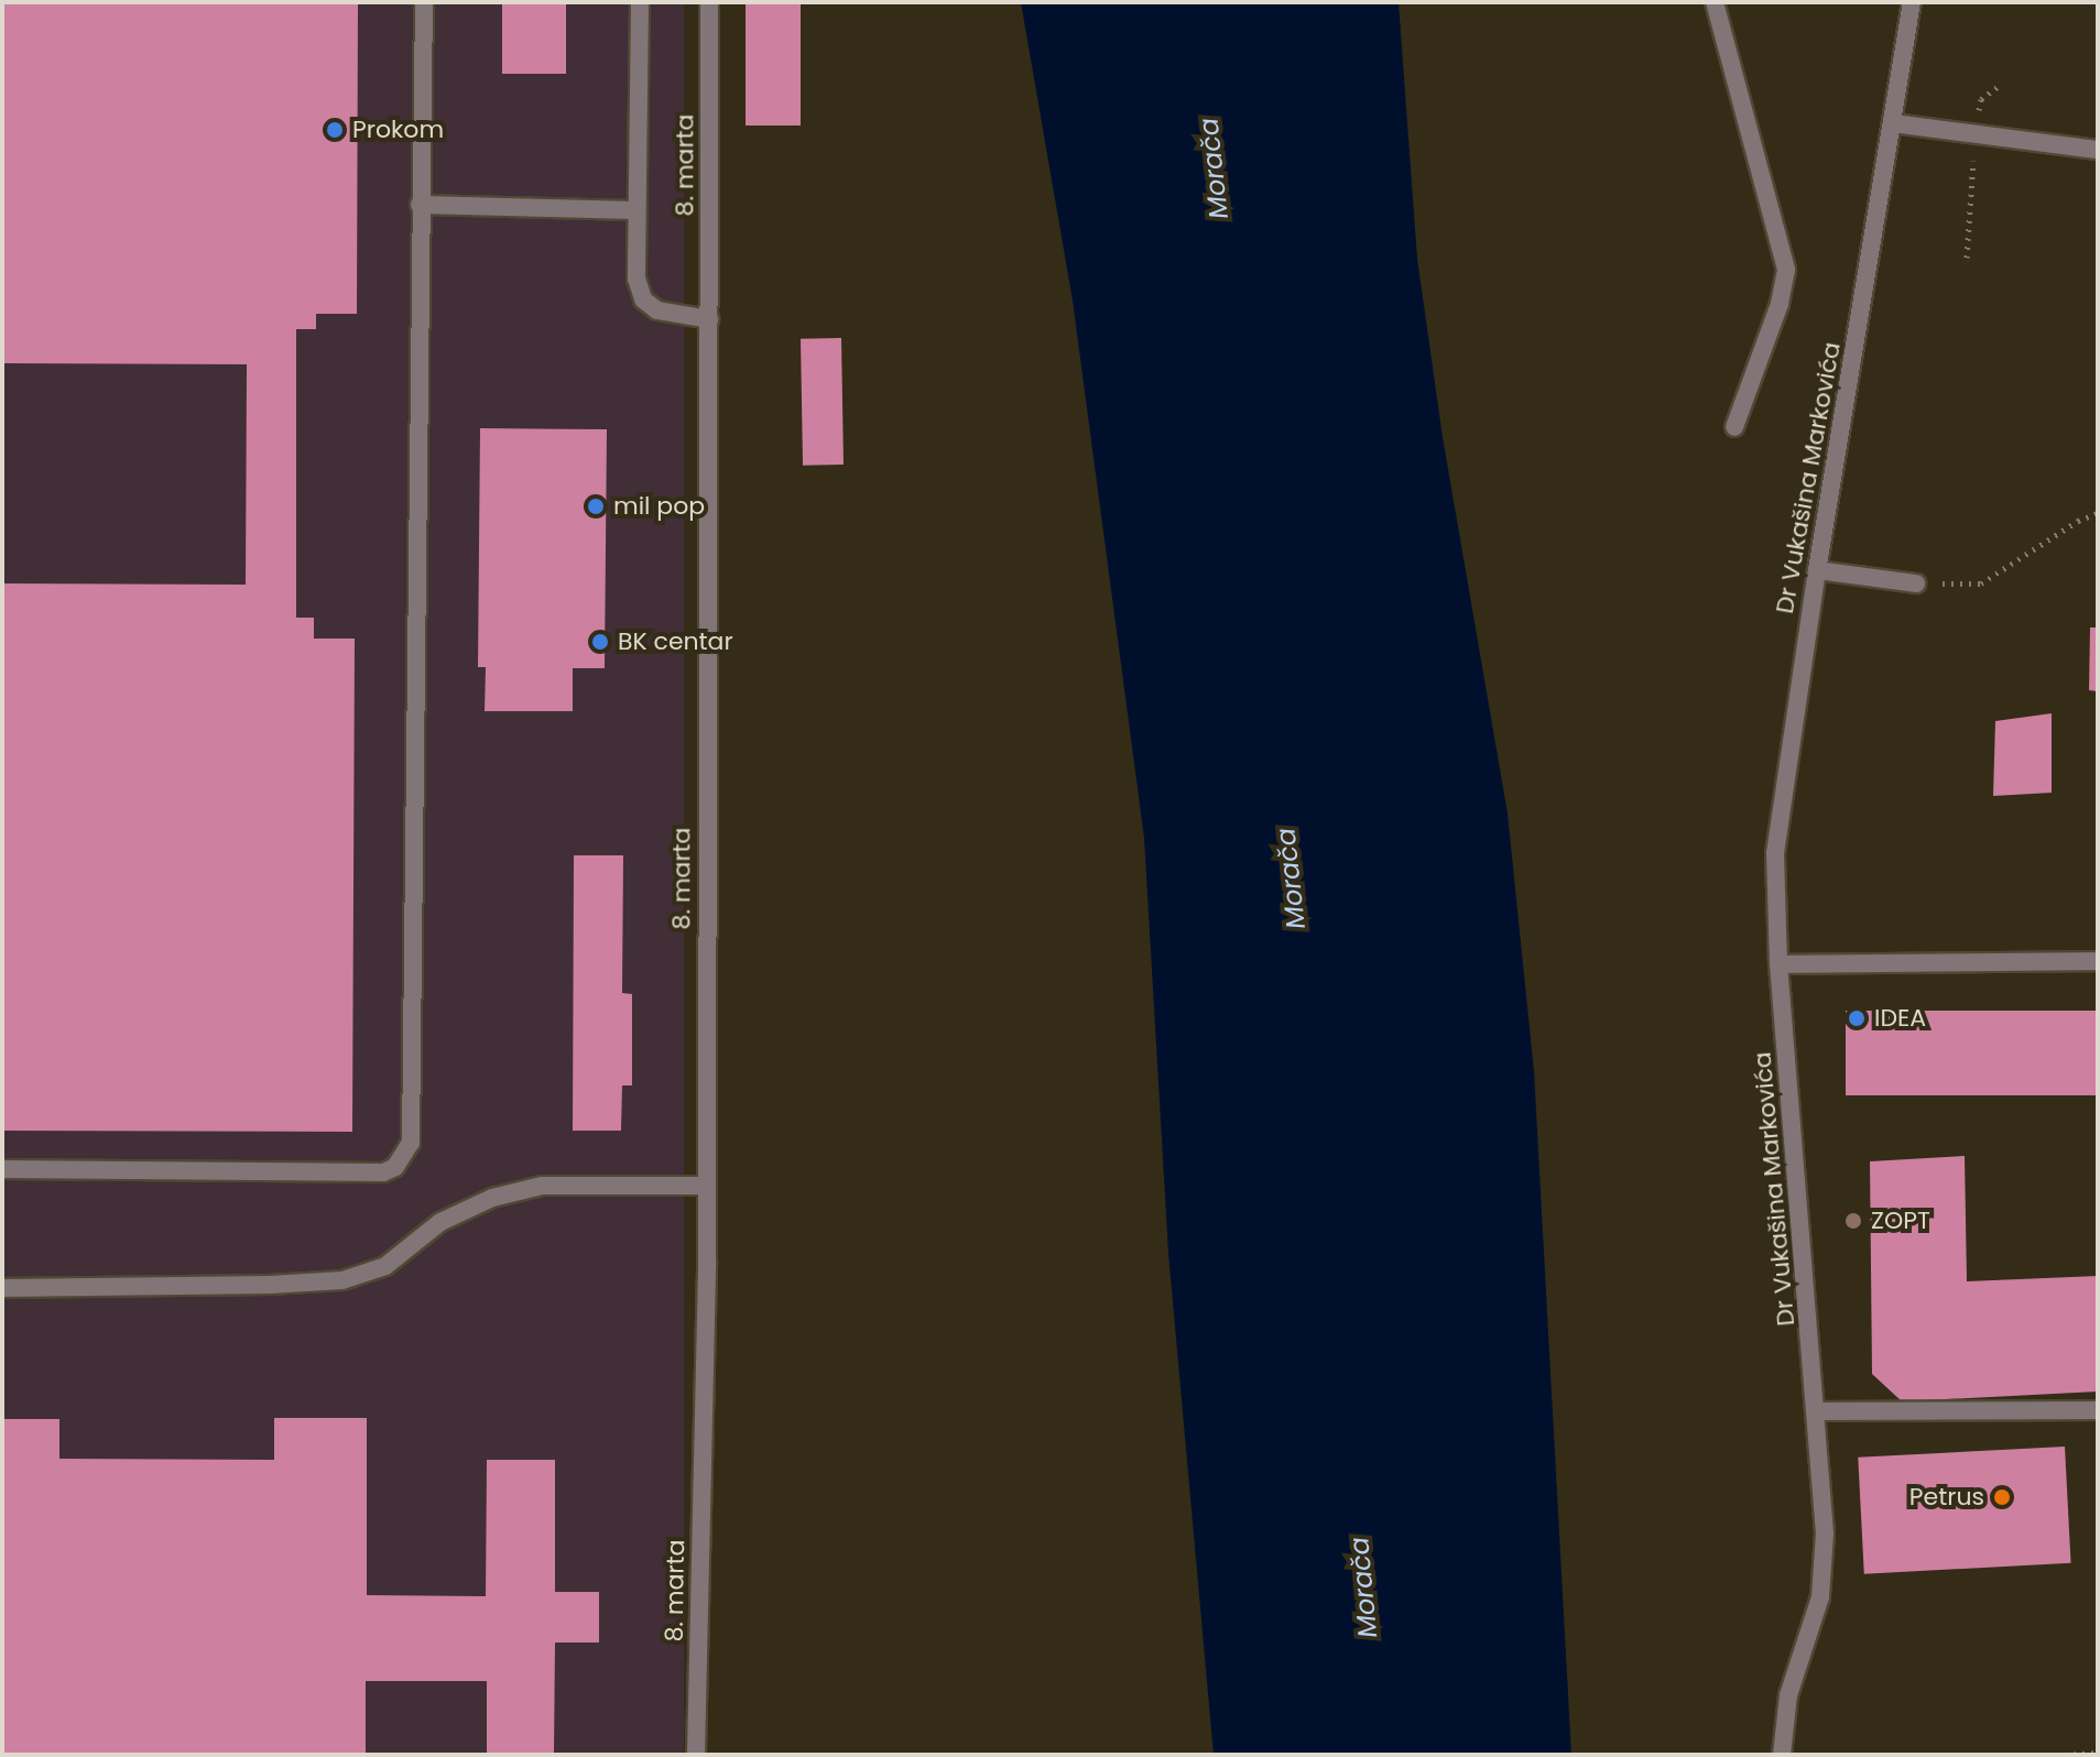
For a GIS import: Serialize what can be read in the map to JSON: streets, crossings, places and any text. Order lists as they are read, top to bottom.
{
  "streets": {
    "street": ["8. marta", "Dr Vukašina Markovića"]
  },
  "water": ["Morača"],
  "places": [
    "Prokom",
    "mil pop",
    "BK centar",
    "IDEA",
    "ZOPT",
    "Petrus"
  ]
}
